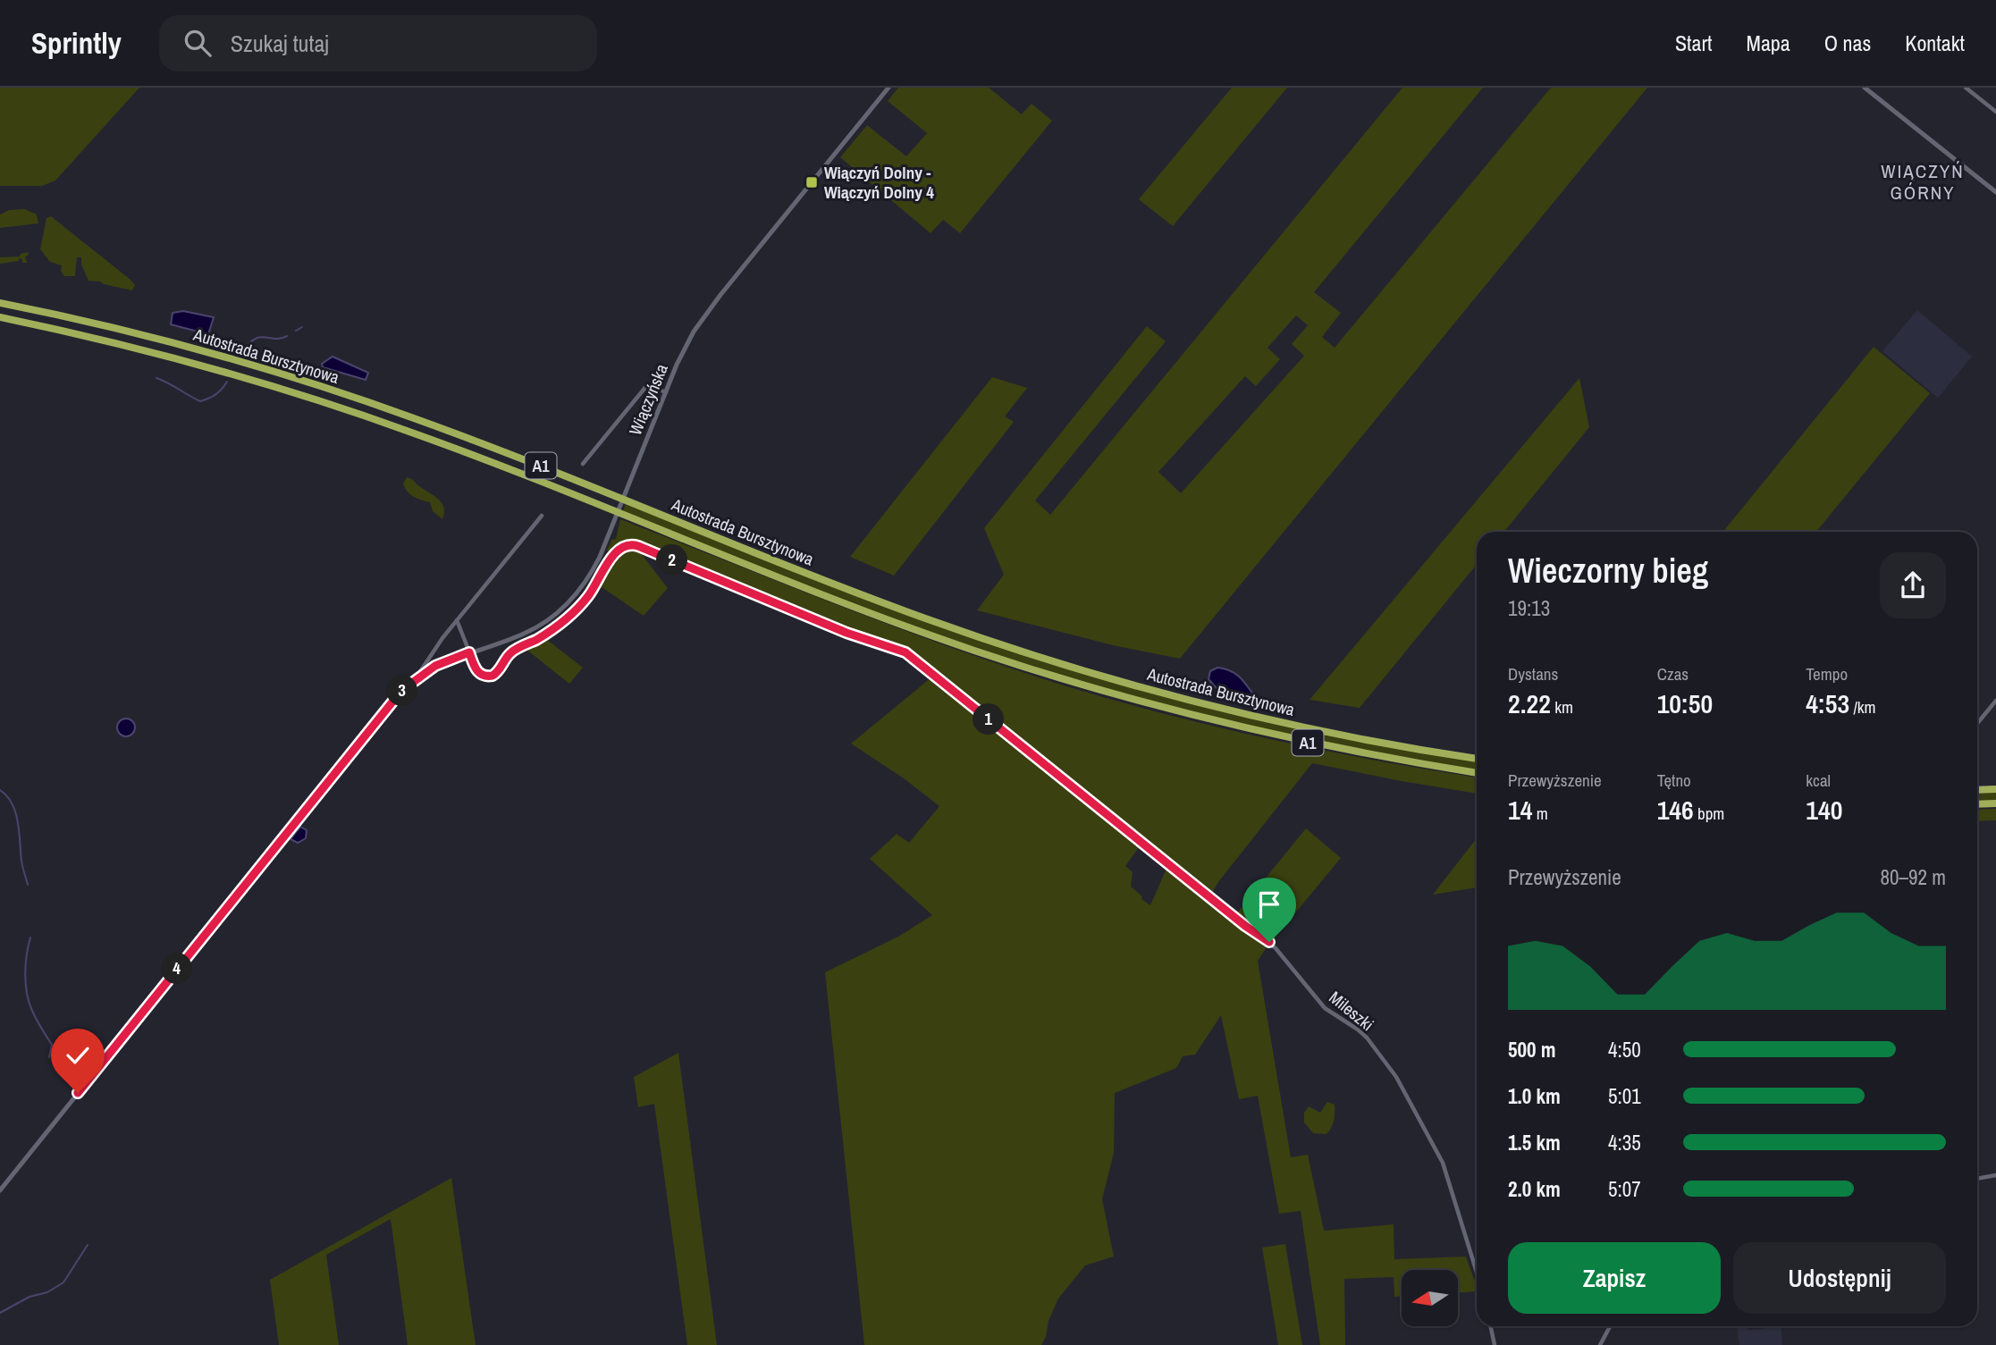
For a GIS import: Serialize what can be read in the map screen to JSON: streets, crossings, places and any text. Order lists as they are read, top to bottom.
{
  "streets": {
    "highway": ["Autostrada Bursztynowa", "A1"],
    "street": ["Wiączyńska", "Mileszki"]
  },
  "crossings": [
    ["Wiączyńska", "Mileszki"]
  ],
  "districts": ["WIĄCZYŃ GÓRNY"],
  "places": {
    "transit": ["Wiączyń Dolny - Wiączyń Dolny 4"]
  },
  "north": "left",
  "page": {
    "header": "Sprintly",
    "search": "Szukaj tutaj",
    "nav": [
      "Start",
      "Mapa",
      "O nas",
      "Kontakt"
    ],
    "heading": ["Wieczorny bieg", "19:13"],
    "pins": [
      "2",
      "3",
      "1",
      "4"
    ],
    "stats": [
      ["Dystans", "2.22 km"],
      ["Czas", "10:50"],
      ["Tempo", "4:53 /km"],
      ["Przewyższenie", "14 m"],
      ["Tętno", "146 bpm"],
      ["kcal", "140"]
    ],
    "chart": ["Przewyższenie", "80–92 m"],
    "list": [
      {
        "name": "500 m",
        "note": "4:50"
      },
      {
        "name": "1.0 km",
        "note": "5:01"
      },
      {
        "name": "1.5 km",
        "note": "4:35"
      },
      {
        "name": "2.0 km",
        "note": "5:07"
      }
    ],
    "buttons": ["Zapisz", "Udostępnij"]
  }
}
